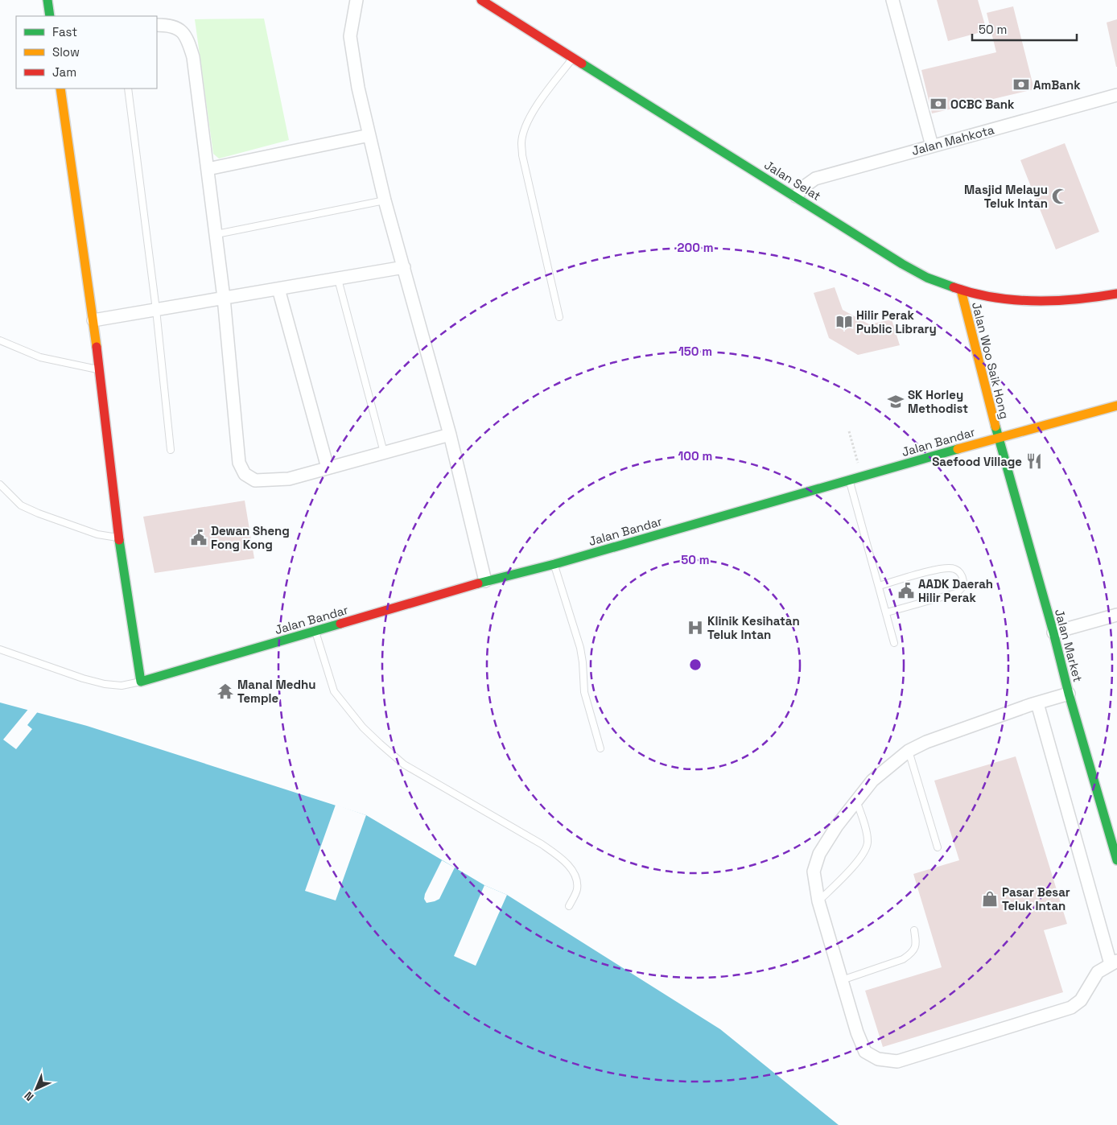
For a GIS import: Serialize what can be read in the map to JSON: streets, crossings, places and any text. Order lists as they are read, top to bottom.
{
  "streets": {
    "street": [
      "Jalan Mahkota",
      "Jalan Selat",
      "Jalan Woo Saik Hong",
      "Jalan Bandar",
      "Jalan Market"
    ]
  },
  "crossings": [
    ["Jalan Mahkota", "Jalan Selat"],
    ["Jalan Selat", "Jalan Woo Saik Hong"],
    ["Jalan Woo Saik Hong", "Jalan Bandar"],
    ["Jalan Woo Saik Hong", "Jalan Market"],
    ["Jalan Bandar", "Jalan Market"]
  ],
  "places": {
    "bank": ["AmBank", "OCBC Bank"],
    "mosque": ["Masjid Melayu Teluk Intan"],
    "library": ["Hilir Perak Public Library"],
    "school or university": ["SK Horley Methodist"],
    "restaurant": ["Saefood Village"],
    "public building": ["Dewan Sheng Fong Kong", "AADK Daerah Hilir Perak"],
    "hospital": ["Klinik Kesihatan Teluk Intan"],
    "temple": ["Manal Medhu Temple"],
    "shop": ["Pasar Besar Teluk Intan"]
  },
  "legend": ["Fast", "Slow", "Jam"],
  "scale_bar": "50 m",
  "north": "bottom left",
  "rings": [
    "200 m",
    "150 m",
    "100 m",
    "50 m"
  ]
}
